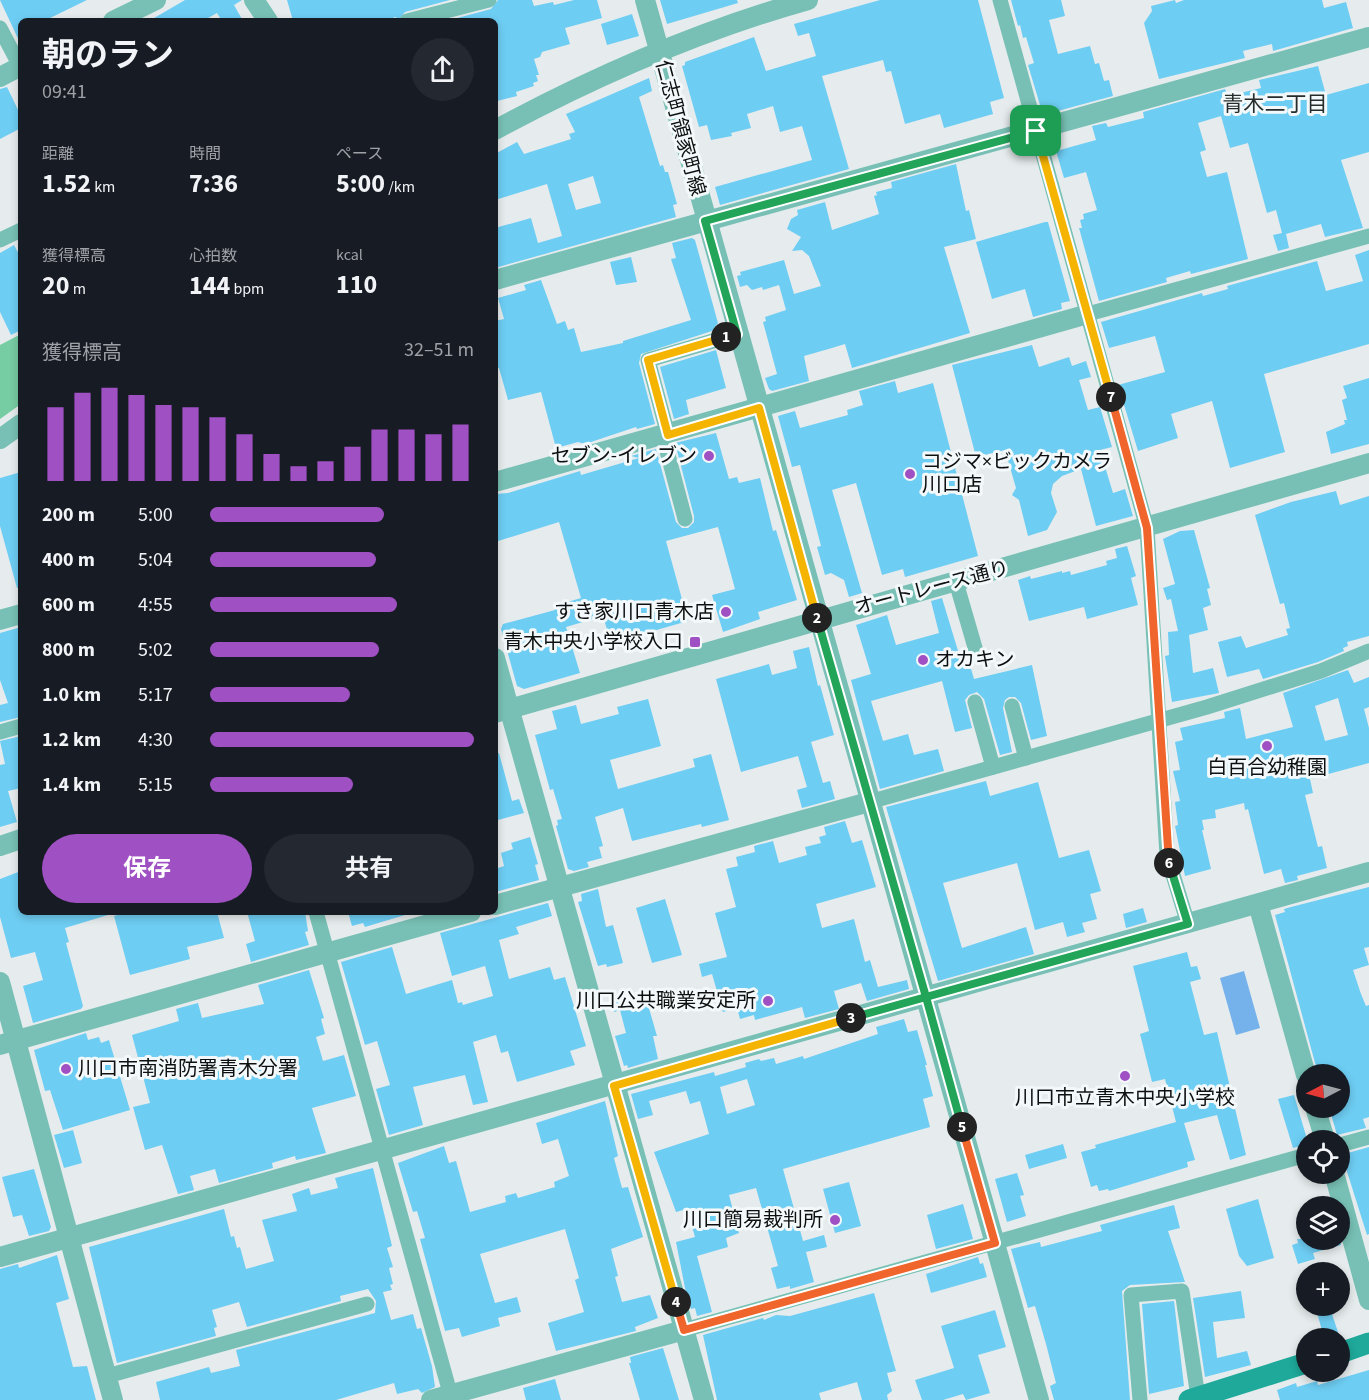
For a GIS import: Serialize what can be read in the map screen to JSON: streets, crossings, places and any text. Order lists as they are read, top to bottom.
{
  "streets": {
    "street": ["仁志町領家町線", "オートレース通り"]
  },
  "crossings": [
    ["仁志町領家町線", "オートレース通り"]
  ],
  "districts": ["青木二丁目"],
  "places": {
    "other": [
      "セブン-イレブン",
      "コジマ×ビックカメラ 川口店",
      "すき家川口青木店",
      "オカキン",
      "白百合幼稚園",
      "川口公共職業安定所",
      "川口市南消防署青木分署",
      "川口市立青木中央小学校",
      "川口簡易裁判所"
    ],
    "transit": ["青木中央小学校入口"]
  },
  "north": "left",
  "page": {
    "heading": ["朝のラン", "09:41"],
    "stats": [
      ["距離", "1.52 km"],
      ["時間", "7:36"],
      ["ペース", "5:00 /km"],
      ["獲得標高", "20 m"],
      ["心拍数", "144 bpm"],
      ["kcal", "110"]
    ],
    "pins": [
      "1",
      "7",
      "2",
      "6",
      "3",
      "5",
      "4"
    ],
    "chart": ["獲得標高", "32–51 m"],
    "list": [
      {
        "name": "200 m",
        "note": "5:00"
      },
      {
        "name": "400 m",
        "note": "5:04"
      },
      {
        "name": "600 m",
        "note": "4:55"
      },
      {
        "name": "800 m",
        "note": "5:02"
      },
      {
        "name": "1.0 km",
        "note": "5:17"
      },
      {
        "name": "1.2 km",
        "note": "4:30"
      },
      {
        "name": "1.4 km",
        "note": "5:15"
      }
    ],
    "buttons": ["保存", "共有"],
    "map_buttons": ["+", "−"]
  }
}
